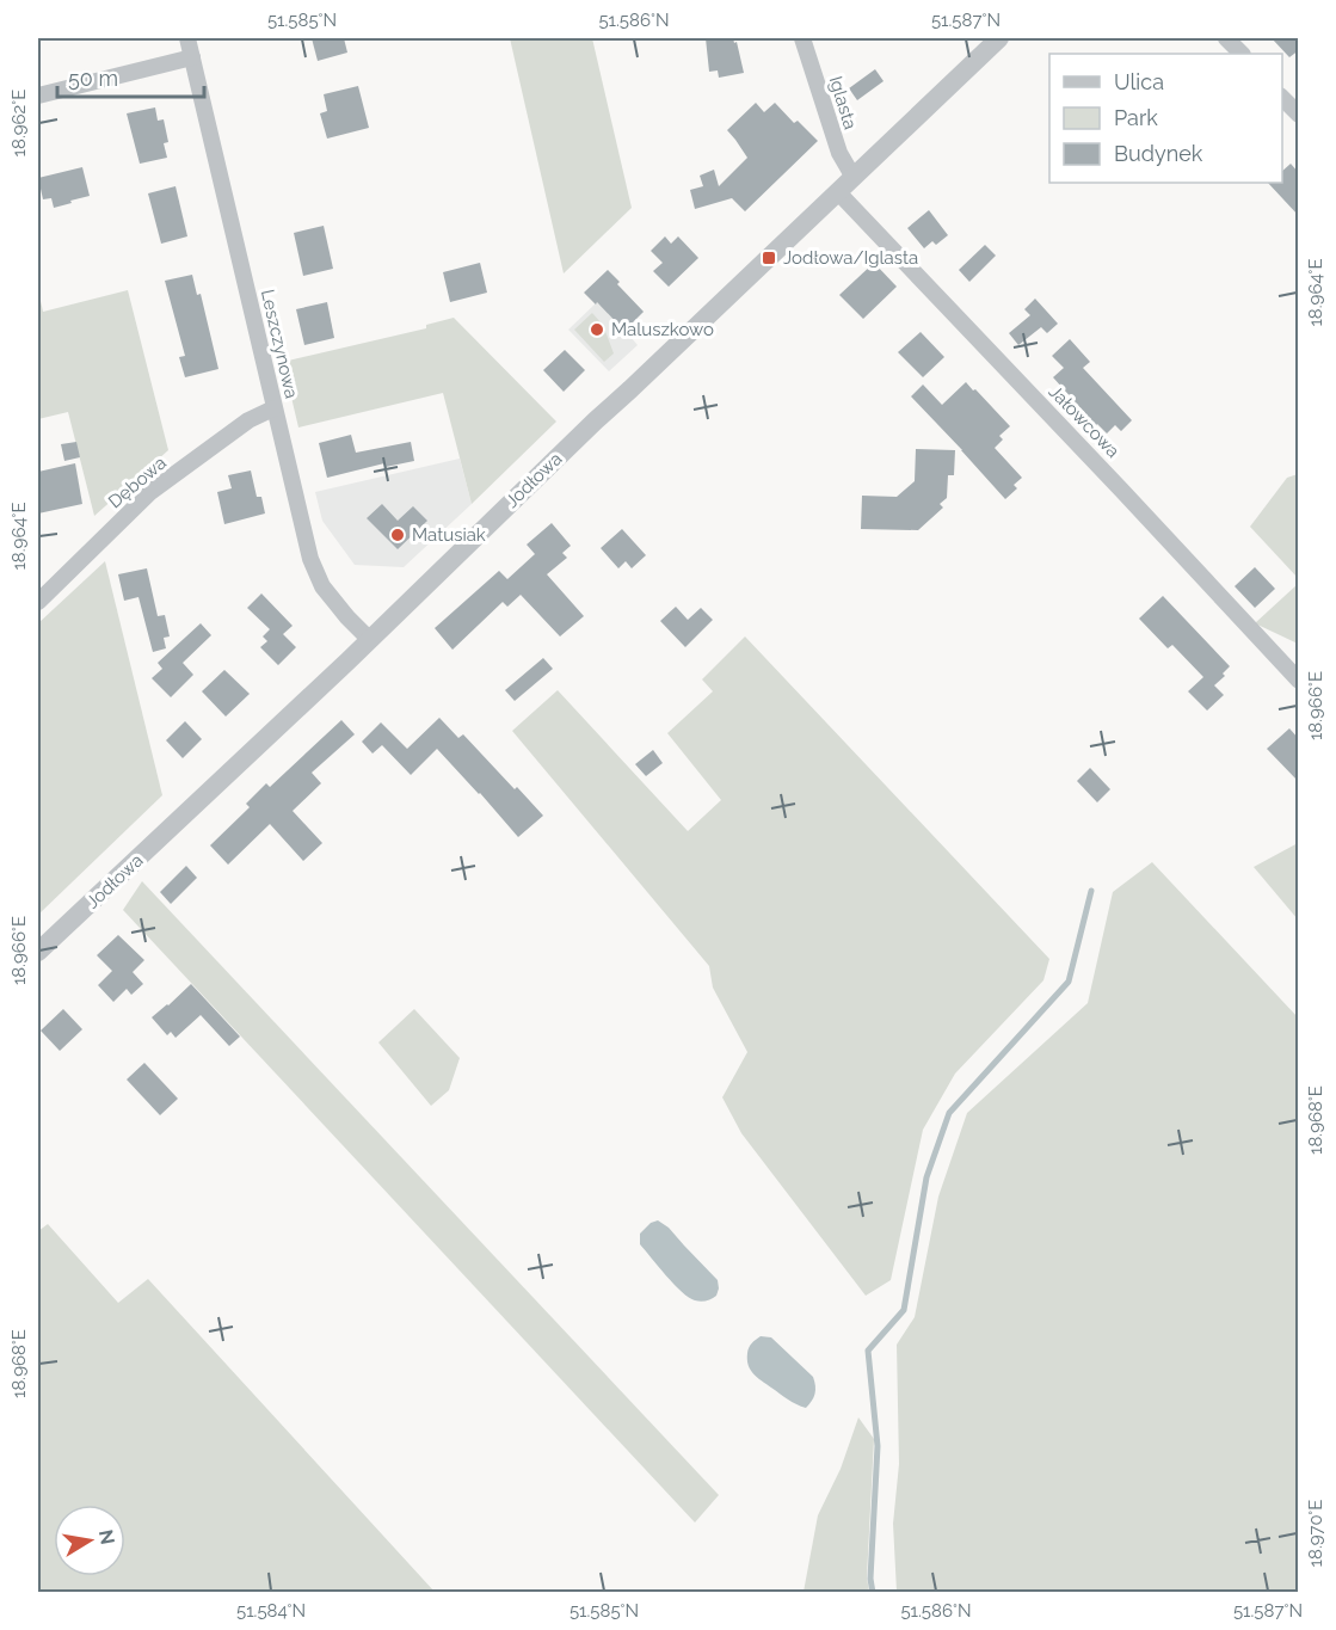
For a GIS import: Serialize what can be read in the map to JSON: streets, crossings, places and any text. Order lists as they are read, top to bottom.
{
  "streets": {
    "street": [
      "Iglasta",
      "Leszczynowa",
      "Jałowcowa",
      "Jodłowa",
      "Dębowa"
    ]
  },
  "crossings": [
    ["Iglasta", "Jodłowa"],
    ["Leszczynowa", "Jodłowa"],
    ["Leszczynowa", "Dębowa"],
    ["Jałowcowa", "Jodłowa"]
  ],
  "places": {
    "transit": ["Jodłowa/Iglasta"],
    "other": ["Maluszkowo", "Matusiak"]
  },
  "legend": ["Ulica", "Park", "Budynek"],
  "scale_bar": "50 m",
  "north": "right",
  "coordinates": [
    "51.585°N",
    "51.586°N",
    "51.587°N",
    "18.962°E",
    "18.964°E",
    "18.966°E",
    "18.968°E",
    "18.970°E",
    "51.584°N"
  ]
}
